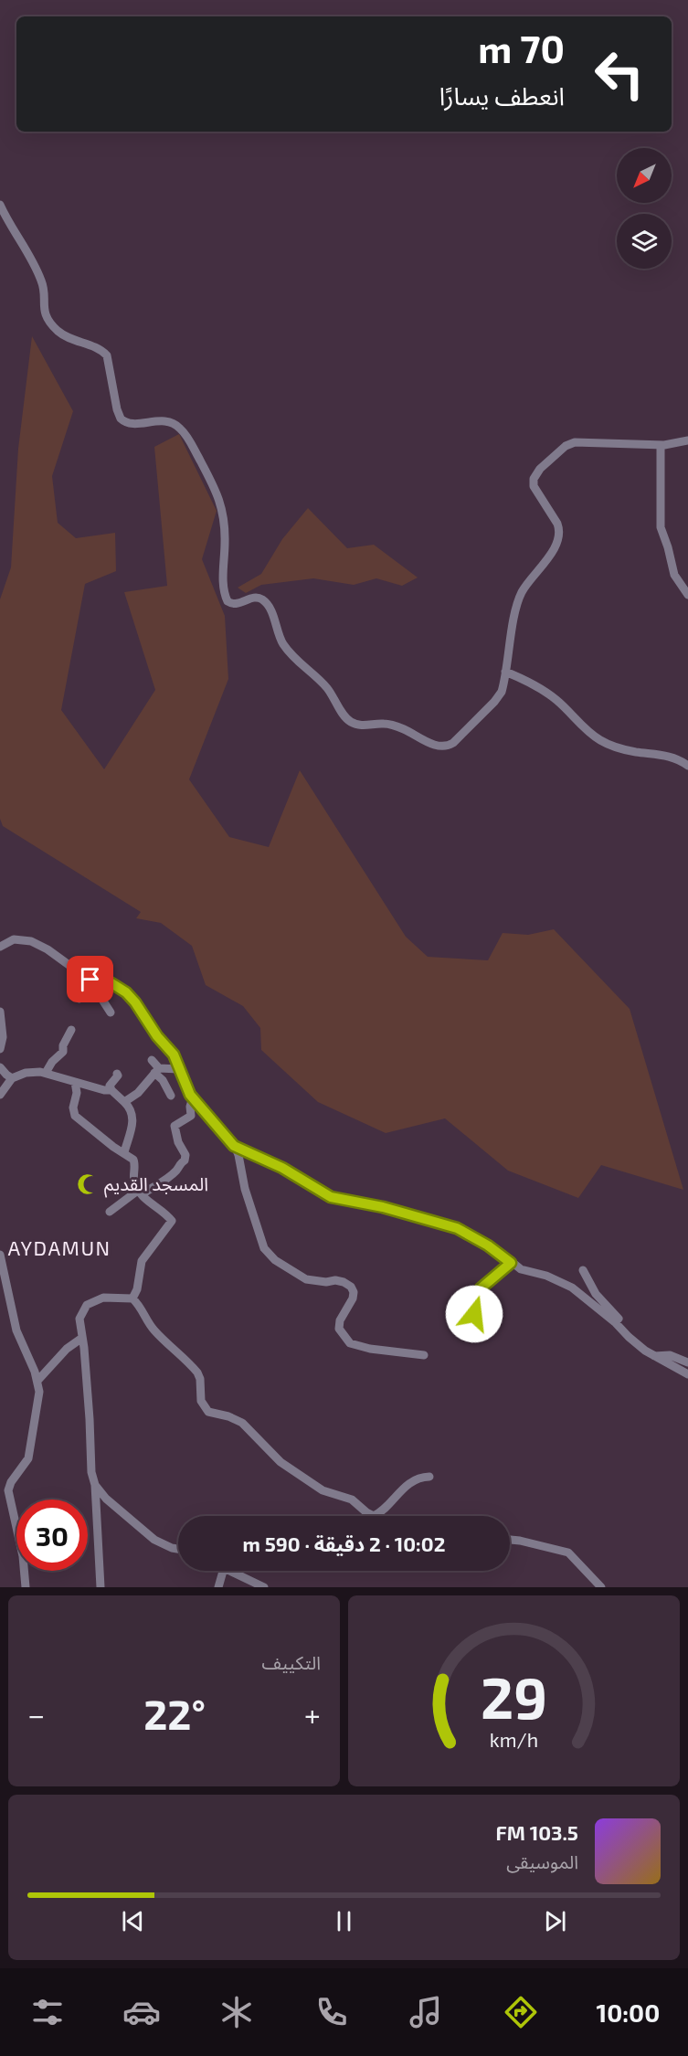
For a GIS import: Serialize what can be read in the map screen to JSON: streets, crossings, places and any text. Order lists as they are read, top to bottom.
{
  "districts": ["AYDAMUN"],
  "places": {
    "mosque": ["المسجد القديم"]
  },
  "north": "bottom left",
  "page": {
    "turn": ["70 m", "انعطف يسارًا"],
    "limit": "30",
    "trip": "10:02 · 2 دقيقة · 590 m",
    "tile": "التكييف",
    "heat": ["−", "22°", "+"],
    "song": ["103.5 FM", "الموسيقى"],
    "tabs": "10:00",
    "gauge": ["29", "km/h"]
  }
}
